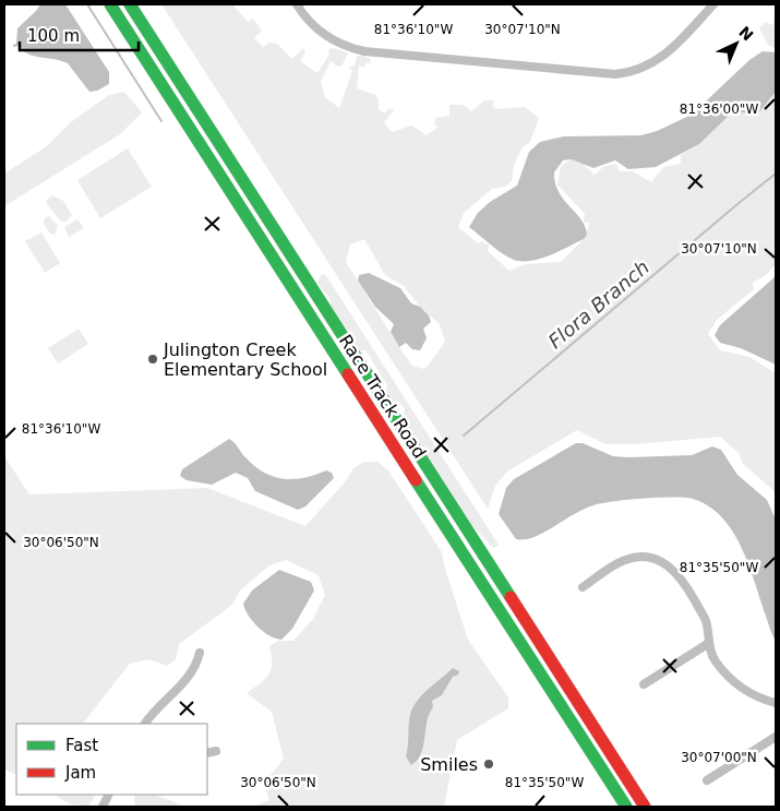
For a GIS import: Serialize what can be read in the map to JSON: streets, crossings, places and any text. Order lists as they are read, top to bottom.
{
  "streets": {
    "main road": ["Race Track Road"]
  },
  "water": ["Flora Branch"],
  "places": ["Julington Creek Elementary School", "Smiles"],
  "legend": ["Fast", "Jam"],
  "scale_bar": "100 m",
  "north": "top right",
  "coordinates": [
    "30°07'10\"N",
    "81°36'10\"W",
    "81°36'00\"W",
    "30°06'50\"N",
    "81°35'50\"W",
    "30°07'00\"N"
  ]
}
